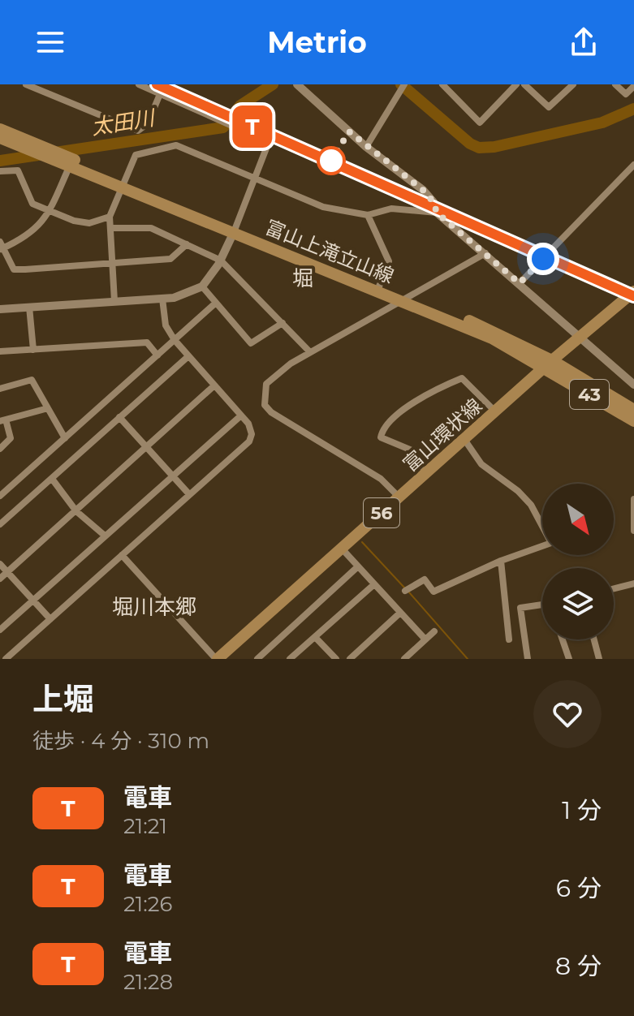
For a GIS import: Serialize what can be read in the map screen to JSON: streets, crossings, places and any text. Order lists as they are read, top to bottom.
{
  "streets": {
    "main road": [
      "富山上滝立山線",
      "43",
      "富山環状線",
      "56"
    ]
  },
  "crossings": [
    ["富山上滝立山線", "富山環状線"]
  ],
  "districts": ["堀", "堀川本郷"],
  "water": ["太田川"],
  "north": "bottom right",
  "page": {
    "header": "Metrio",
    "on_map": "T",
    "heading": ["上堀", "徒歩 · 4 分 · 310 m"],
    "list": [
      {
        "mark": "T",
        "name": "電車",
        "note": "21:21",
        "value": "1 分"
      },
      {
        "mark": "T",
        "name": "電車",
        "note": "21:26",
        "value": "6 分"
      },
      {
        "mark": "T",
        "name": "電車",
        "note": "21:28",
        "value": "8 分"
      }
    ]
  }
}
